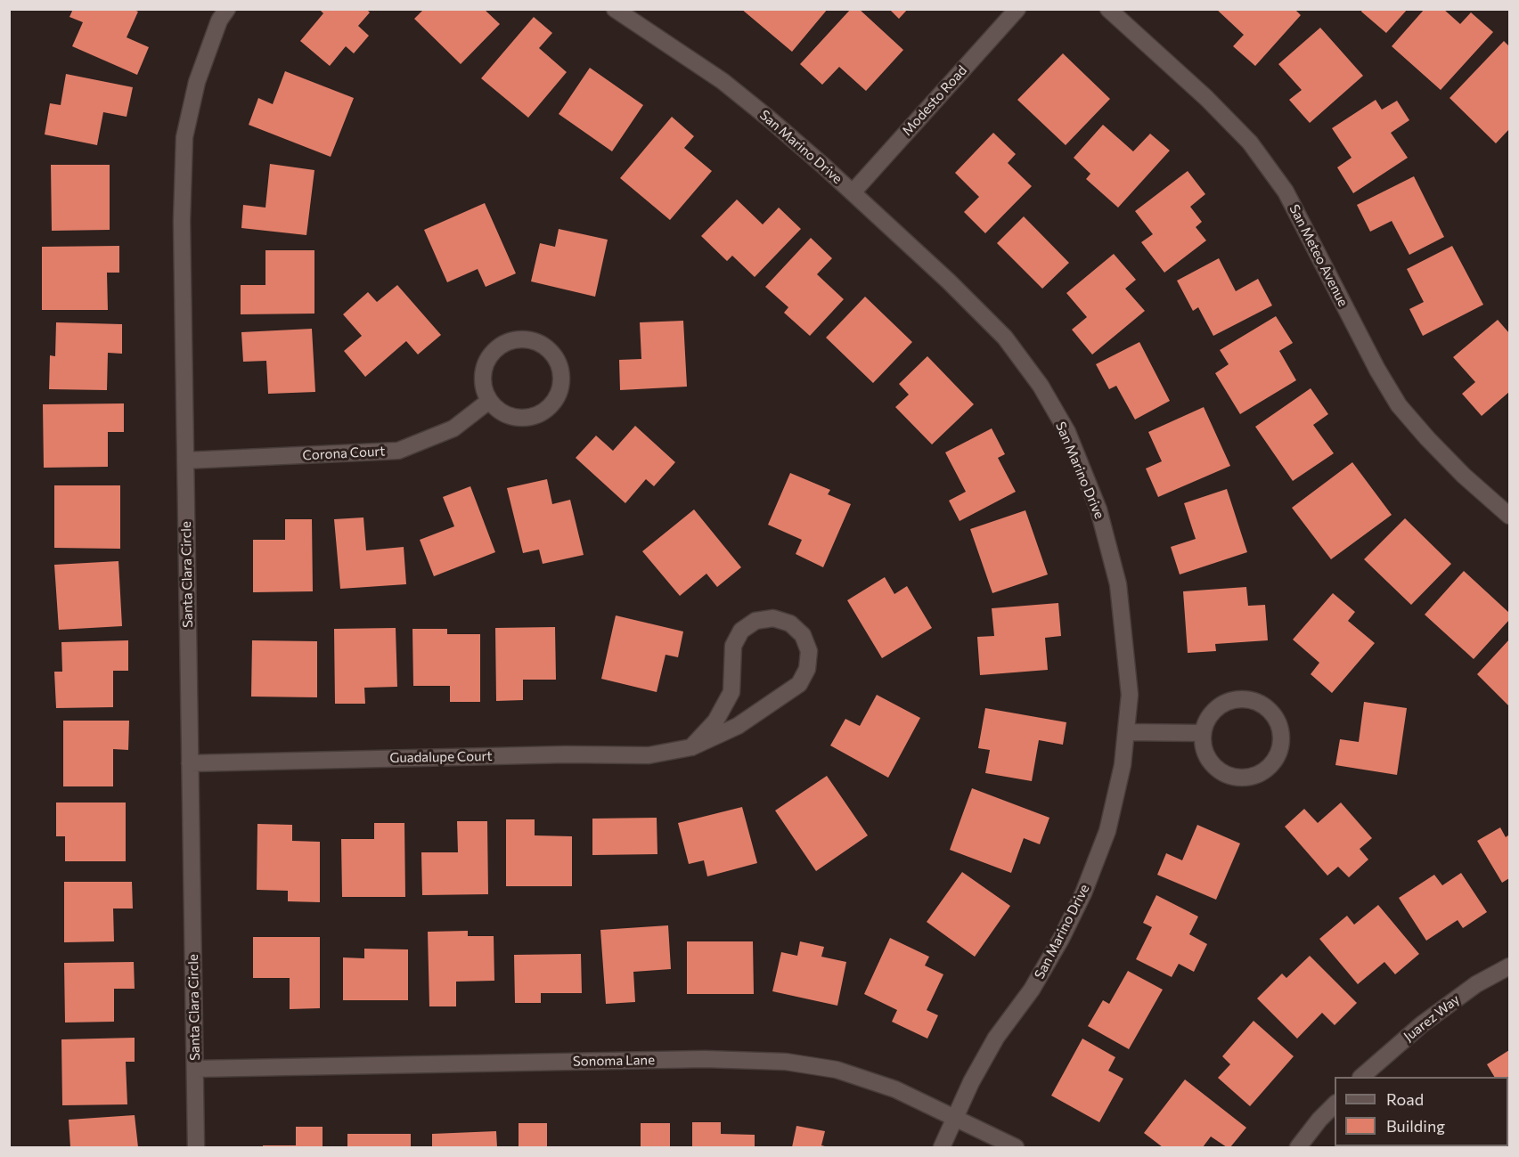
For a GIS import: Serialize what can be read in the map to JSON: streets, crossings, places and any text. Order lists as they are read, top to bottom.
{
  "streets": {
    "street": [
      "Modesto Road",
      "San Marino Drive",
      "San Meteo Avenue",
      "Corona Court",
      "Santa Clara Circle",
      "Guadalupe Court",
      "Juarez Way",
      "Sonoma Lane"
    ]
  },
  "crossings": [
    ["Modesto Road", "San Marino Drive"],
    ["San Marino Drive", "Sonoma Lane"],
    ["Corona Court", "Santa Clara Circle"],
    ["Santa Clara Circle", "Guadalupe Court"],
    ["Santa Clara Circle", "Sonoma Lane"]
  ],
  "legend": ["Road", "Building"]
}
